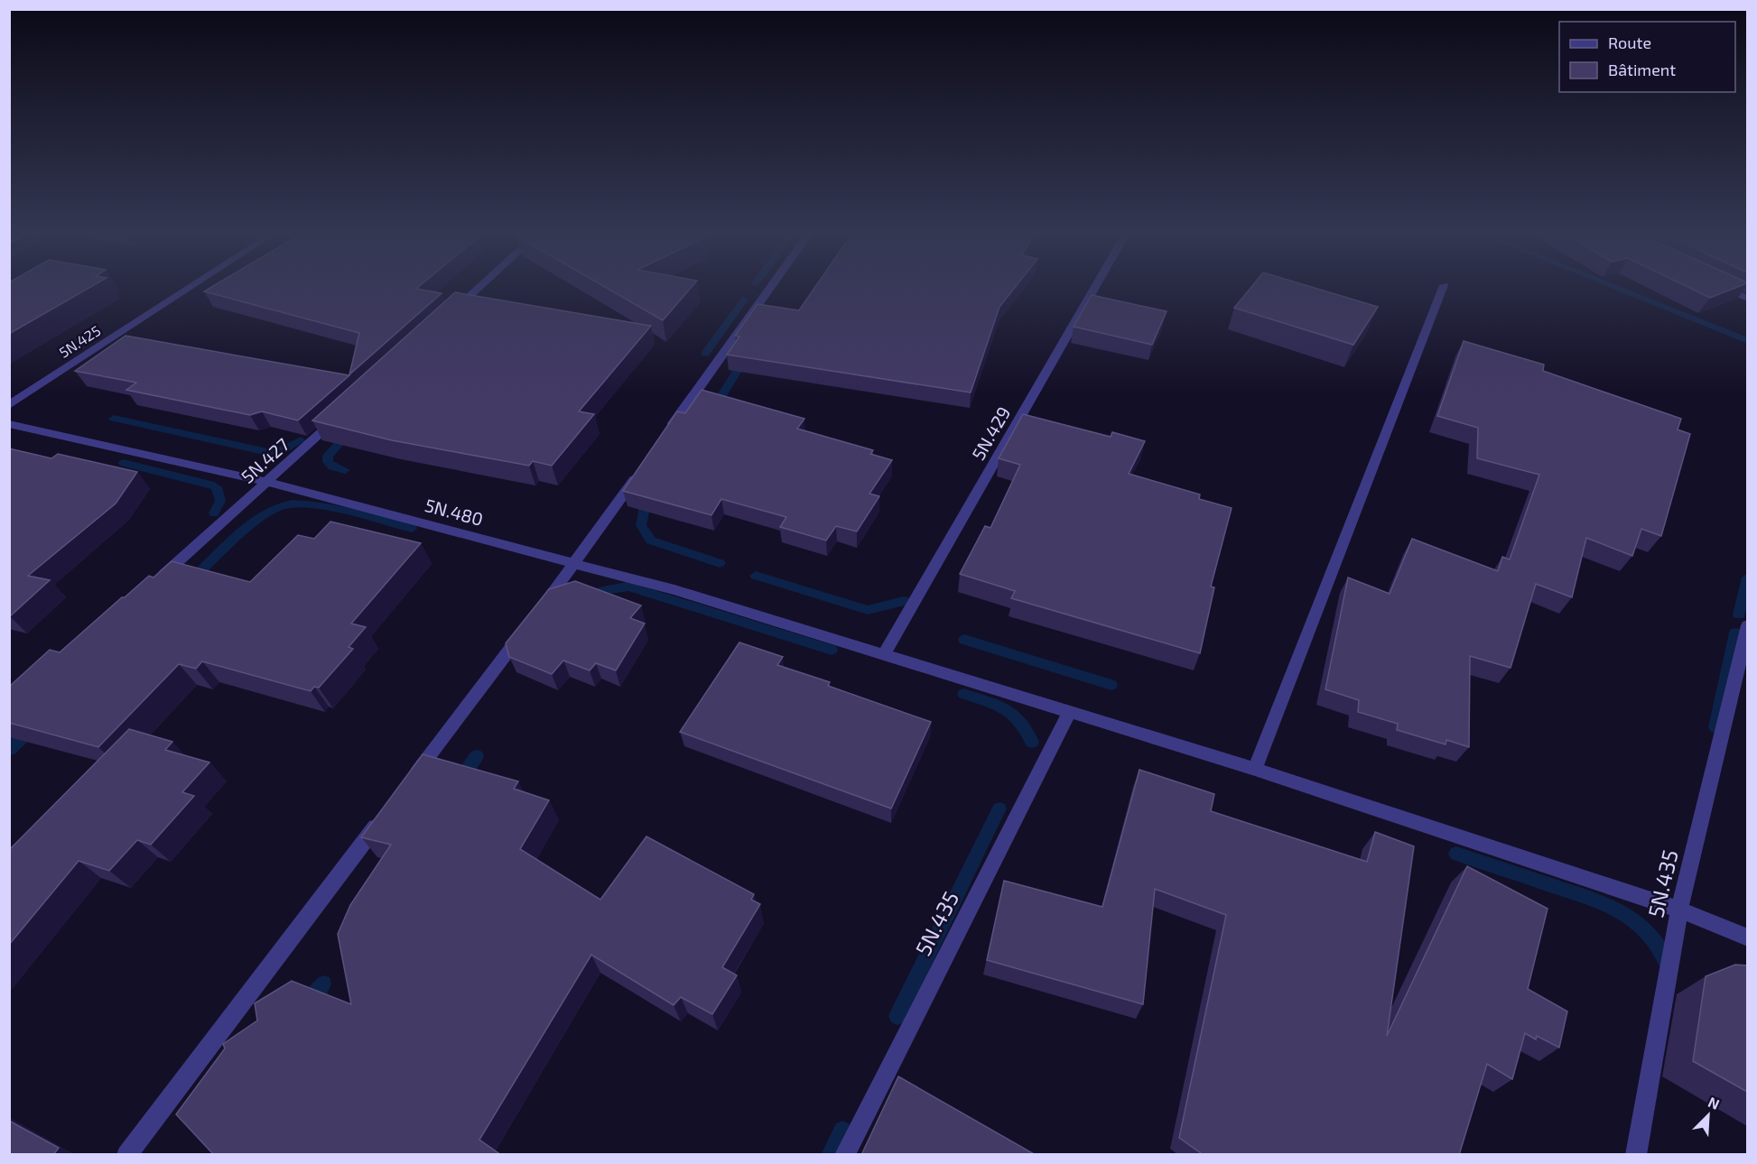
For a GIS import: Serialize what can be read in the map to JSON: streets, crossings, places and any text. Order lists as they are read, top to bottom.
{
  "streets": {
    "street": [
      "5N.425",
      "5N.429",
      "5N.427",
      "5N.480",
      "5N.435"
    ]
  },
  "crossings": [
    ["5N.429", "5N.480"],
    ["5N.427", "5N.480"],
    ["5N.480", "5N.435"]
  ],
  "legend": ["Route", "Bâtiment"],
  "north": "top right"
}
